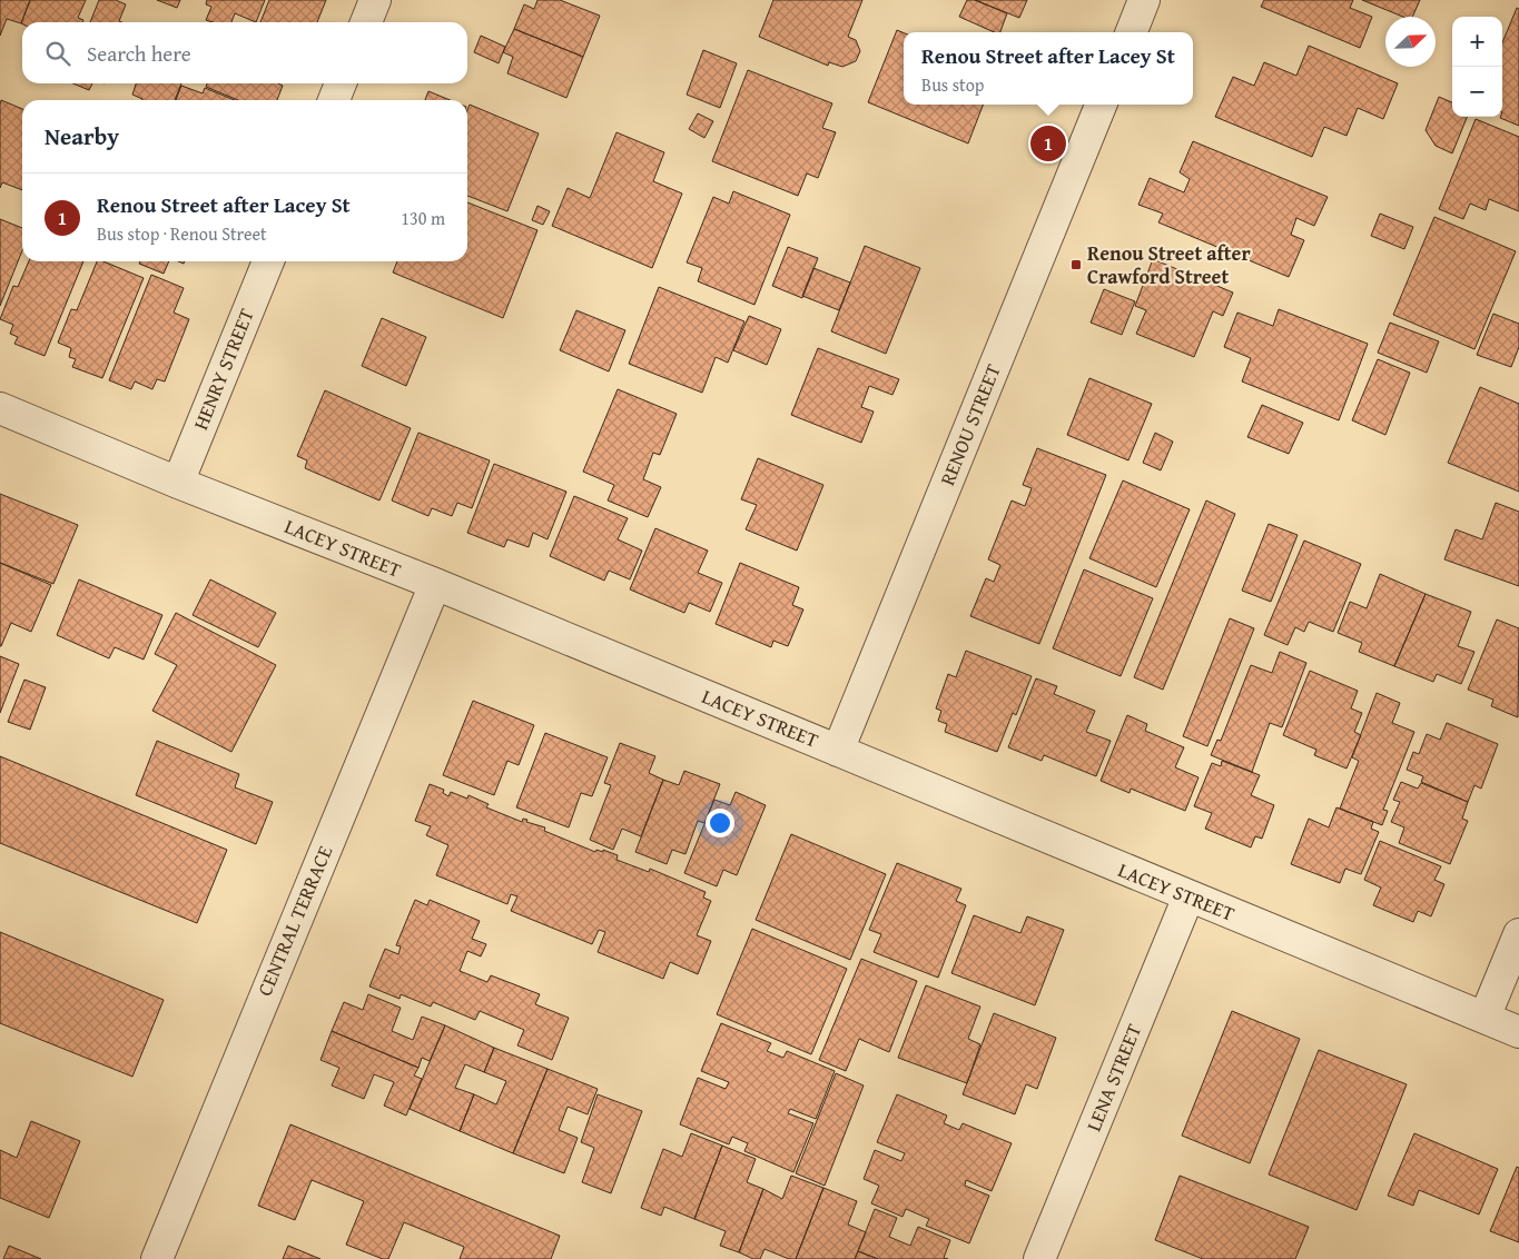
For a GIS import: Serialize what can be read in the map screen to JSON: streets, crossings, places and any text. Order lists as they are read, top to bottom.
{
  "streets": {
    "street": [
      "HENRY STREET",
      "RENOU STREET",
      "LACEY STREET",
      "CENTRAL TERRACE",
      "LENA STREET"
    ]
  },
  "crossings": [
    ["HENRY STREET", "LACEY STREET"],
    ["RENOU STREET", "LACEY STREET"],
    ["LACEY STREET", "CENTRAL TERRACE"],
    ["LACEY STREET", "LENA STREET"]
  ],
  "places": {
    "transit": ["Renou Street after Crawford Street"]
  },
  "north": "top right",
  "page": {
    "map_buttons": ["+", "−"],
    "search": "Search here",
    "popup": ["Renou Street after Lacey St", "Bus stop"],
    "heading": "Nearby",
    "pins": "1",
    "list": [
      {
        "mark": "1",
        "name": "Renou Street after Lacey St",
        "note": "Bus stop · Renou Street",
        "value": "130 m"
      }
    ]
  }
}
